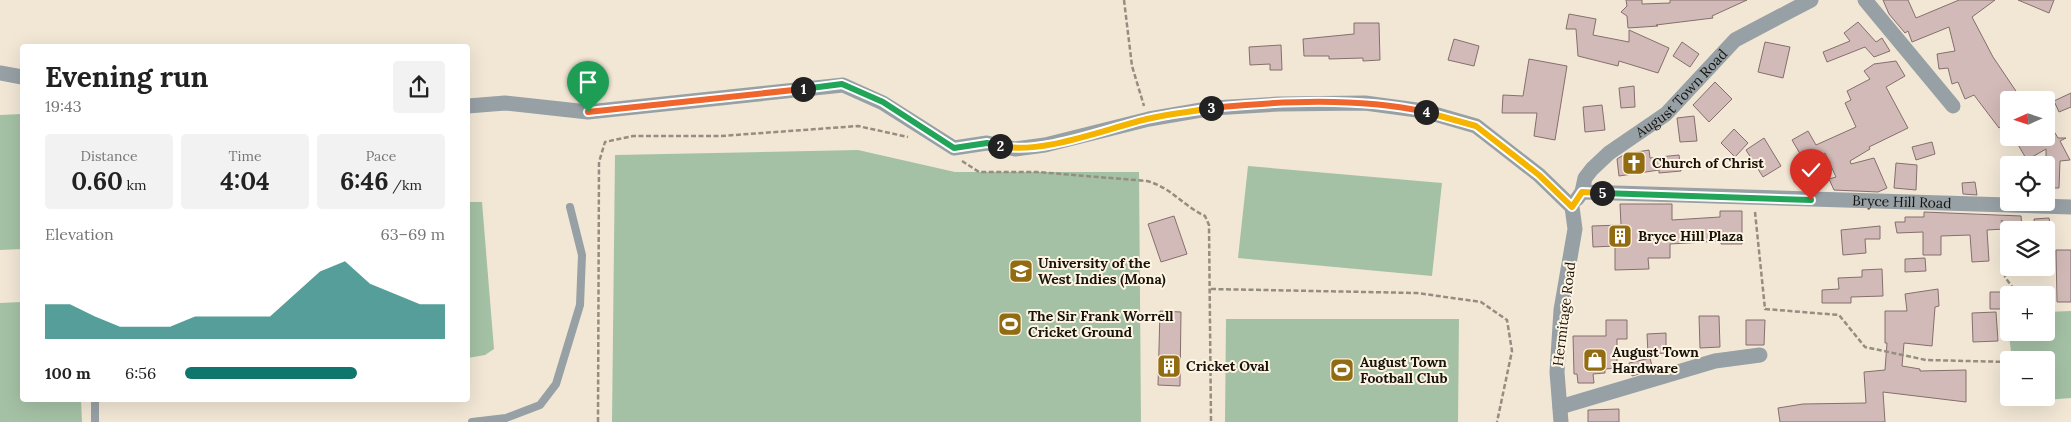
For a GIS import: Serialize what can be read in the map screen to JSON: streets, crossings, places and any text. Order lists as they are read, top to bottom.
{
  "streets": {
    "street": ["August Town Road", "Bryce Hill Road", "Hermitage Road"]
  },
  "crossings": [
    ["August Town Road", "Bryce Hill Road"],
    ["August Town Road", "Hermitage Road"]
  ],
  "places": {
    "church": ["Church of Christ"],
    "building": ["Bryce Hill Plaza", "Cricket Oval"],
    "school or university": ["University of the West Indies (Mona)"],
    "sports": ["The Sir Frank Worrell Cricket Ground", "August Town Football Club"],
    "shop": ["August Town Hardware"]
  },
  "north": "left",
  "page": {
    "heading": ["Evening run", "19:43"],
    "pins": [
      "1",
      "3",
      "4",
      "2",
      "5"
    ],
    "map_buttons": ["+", "−"],
    "stats": [
      ["Distance", "0.60 km"],
      ["Time", "4:04"],
      ["Pace", "6:46 /km"]
    ],
    "chart": ["Elevation", "63–69 m"],
    "list": [
      {
        "name": "100 m",
        "note": "6:56"
      }
    ]
  }
}
